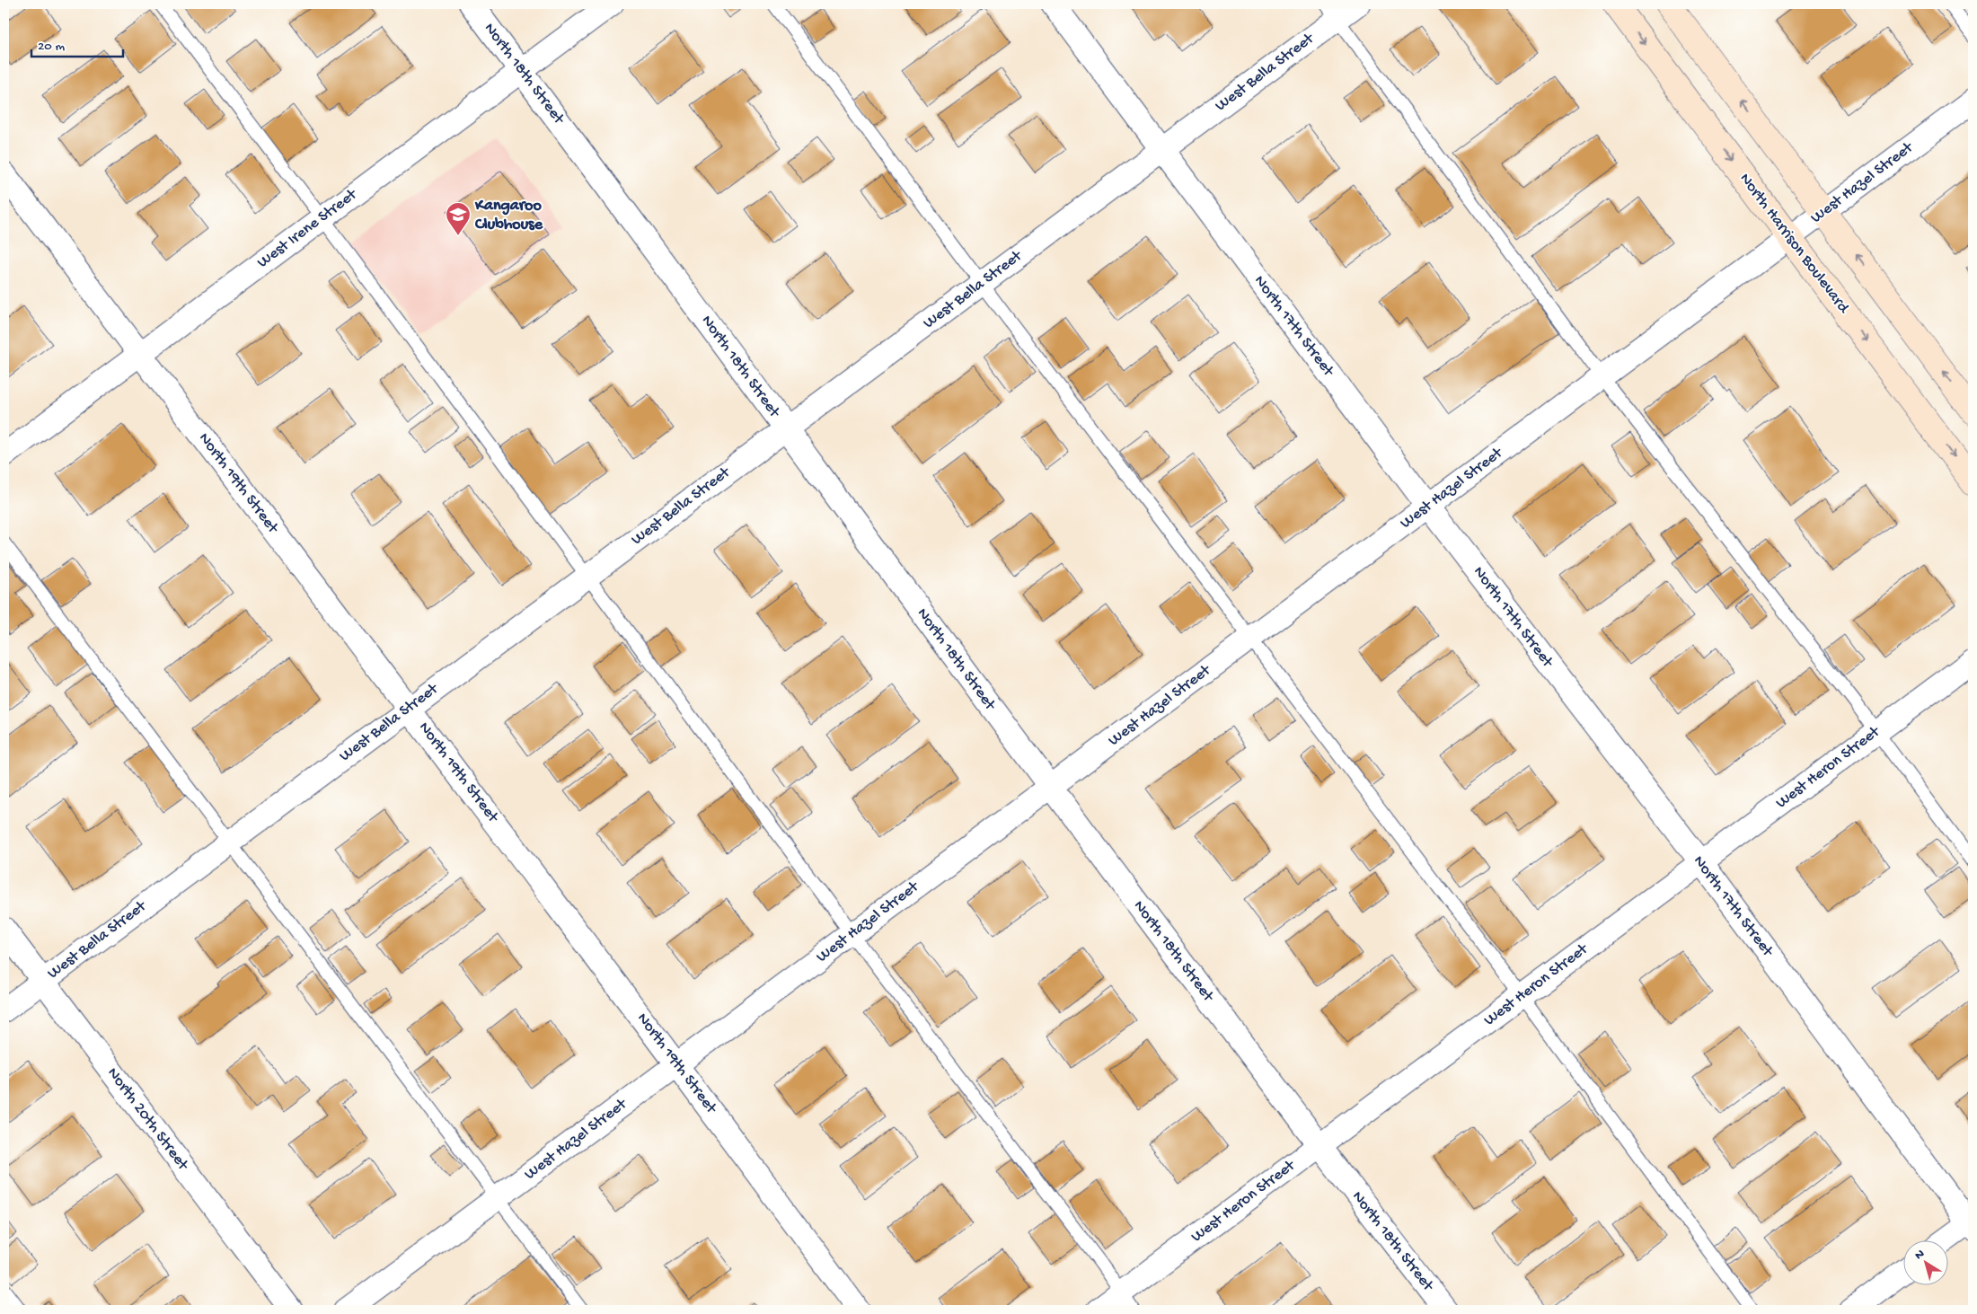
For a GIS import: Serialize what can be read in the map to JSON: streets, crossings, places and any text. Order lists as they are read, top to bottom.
{
  "streets": {
    "street": [
      "West Bella Street",
      "North 18th Street",
      "West Hazel Street",
      "West Irene Street",
      "North Harrison Boulevard",
      "North 17th Street",
      "North 19th Street",
      "West Heron Street",
      "North 20th Street"
    ]
  },
  "crossings": [
    ["West Bella Street", "North 18th Street"],
    ["West Bella Street", "North 17th Street"],
    ["West Bella Street", "North 19th Street"],
    ["West Bella Street", "North 20th Street"],
    ["North 18th Street", "West Hazel Street"],
    ["North 18th Street", "West Irene Street"],
    ["North 18th Street", "West Heron Street"],
    ["West Hazel Street", "North Harrison Boulevard"],
    ["West Hazel Street", "North 17th Street"],
    ["West Hazel Street", "North 19th Street"],
    ["West Irene Street", "North 19th Street"],
    ["North 17th Street", "West Heron Street"]
  ],
  "places": {
    "school or university": ["Kangaroo Clubhouse"]
  },
  "scale_bar": "20 m",
  "north": "top left"
}
